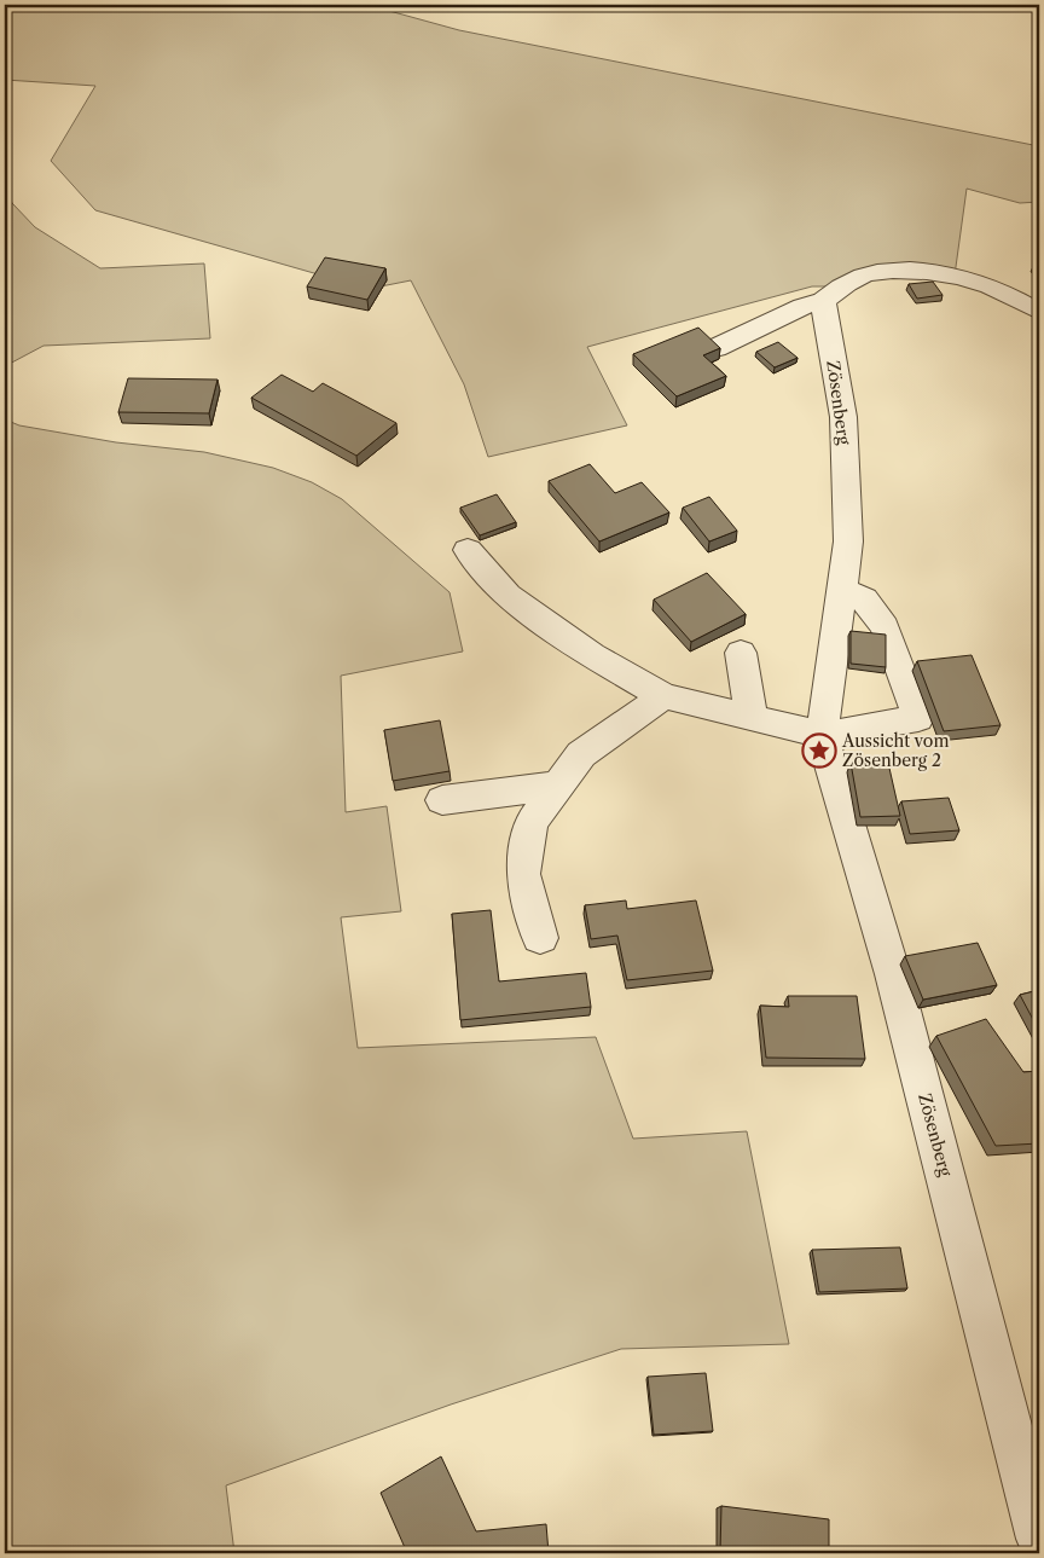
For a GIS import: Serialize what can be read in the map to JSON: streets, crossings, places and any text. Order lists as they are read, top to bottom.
{
  "streets": {
    "street": ["Zösenberg"]
  },
  "places": {
    "place": ["Aussicht vom Zösenberg 2"]
  }
}
